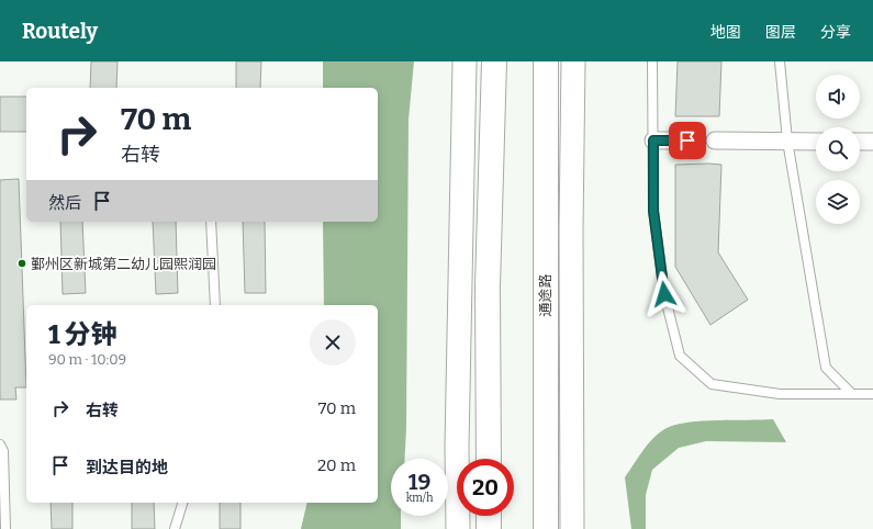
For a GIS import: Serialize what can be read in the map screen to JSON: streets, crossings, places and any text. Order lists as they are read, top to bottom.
{
  "streets": {
    "main road": ["通途路"]
  },
  "places": ["鄞州区新城第二幼儿园熙润园"],
  "page": {
    "header": "Routely",
    "nav": ["地图", "图层", "分享"],
    "turn": ["70 m", "右转"],
    "then": "然后",
    "heading": ["1 分钟", "90 m · 10:09"],
    "list": [
      {
        "name": "右转",
        "value": "70 m"
      },
      {
        "name": "到达目的地",
        "value": "20 m"
      }
    ],
    "speed": "19 km/h",
    "limit": "20"
  }
}
